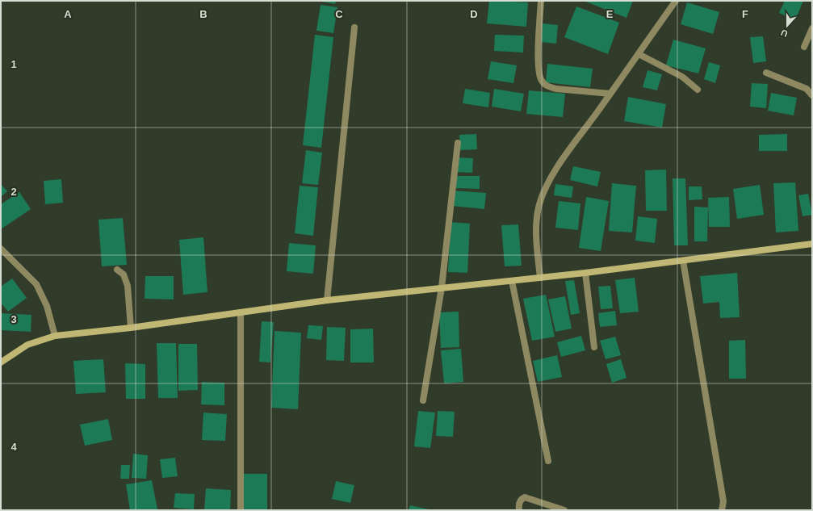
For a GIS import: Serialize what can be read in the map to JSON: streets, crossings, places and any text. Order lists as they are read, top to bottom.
{
  "north": "bottom",
  "grid": {
    "columns": [
      "A",
      "B",
      "C",
      "D",
      "E",
      "F"
    ],
    "rows": [
      "1",
      "2",
      "3",
      "4"
    ]
  }
}
